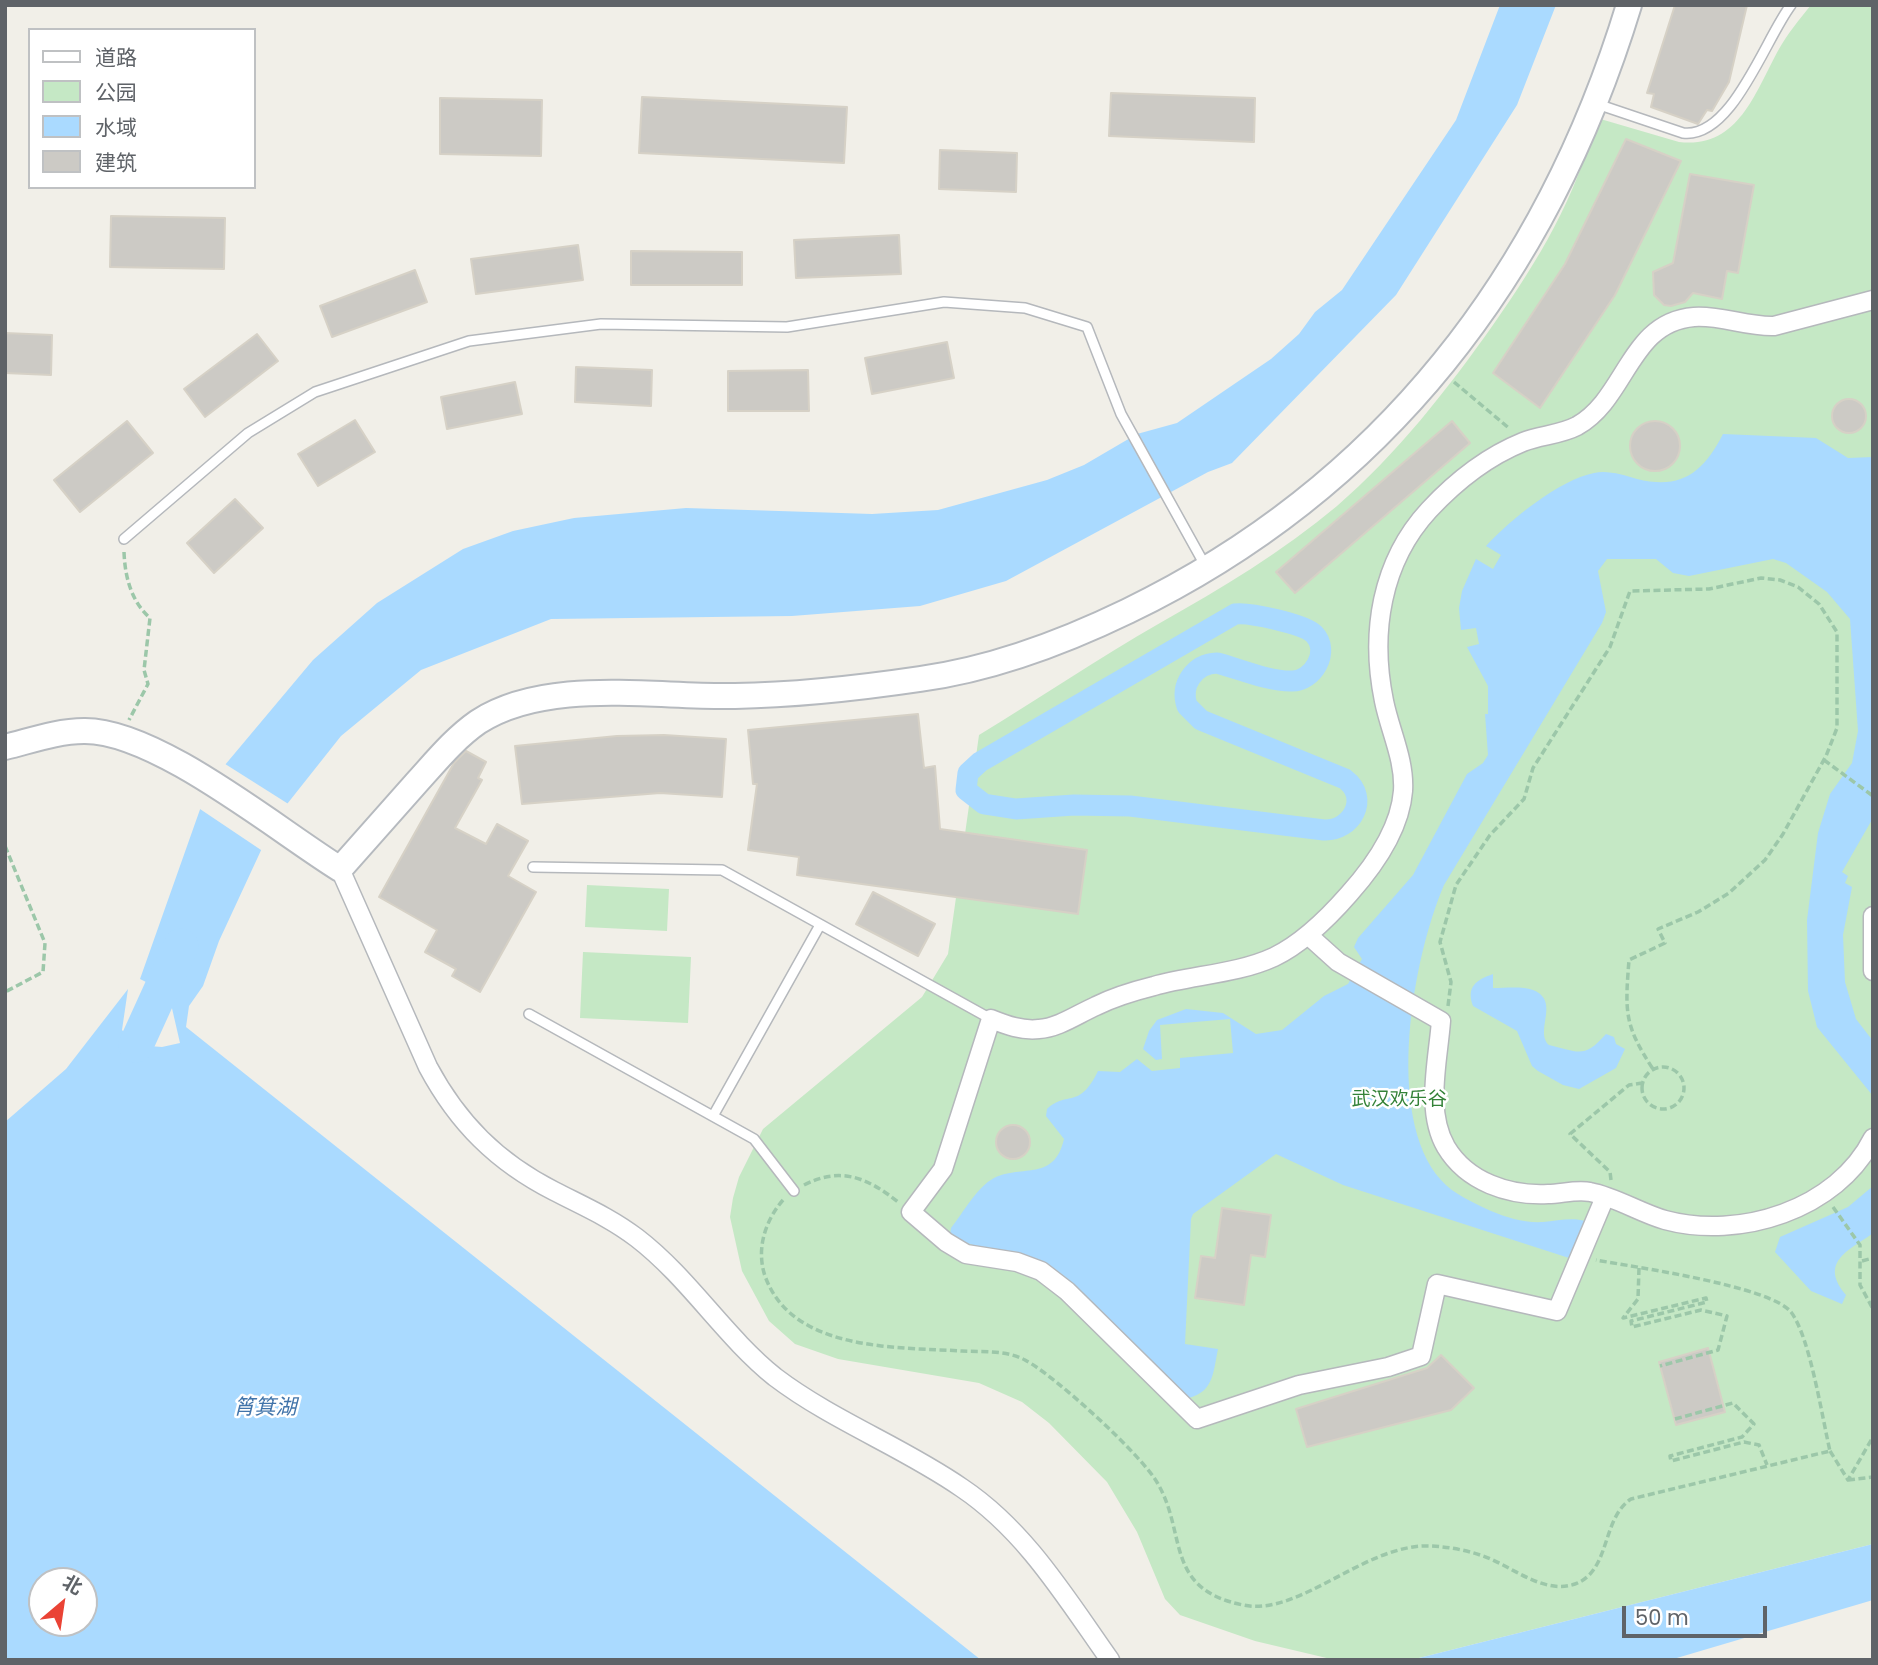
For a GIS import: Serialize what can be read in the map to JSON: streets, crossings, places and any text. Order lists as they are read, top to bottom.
{
  "water": ["筲箕湖"],
  "parks": ["武汉欢乐谷"],
  "legend": [
    "道路",
    "公园",
    "水域",
    "建筑"
  ],
  "scale_bar": "50 m",
  "north": "top right"
}
